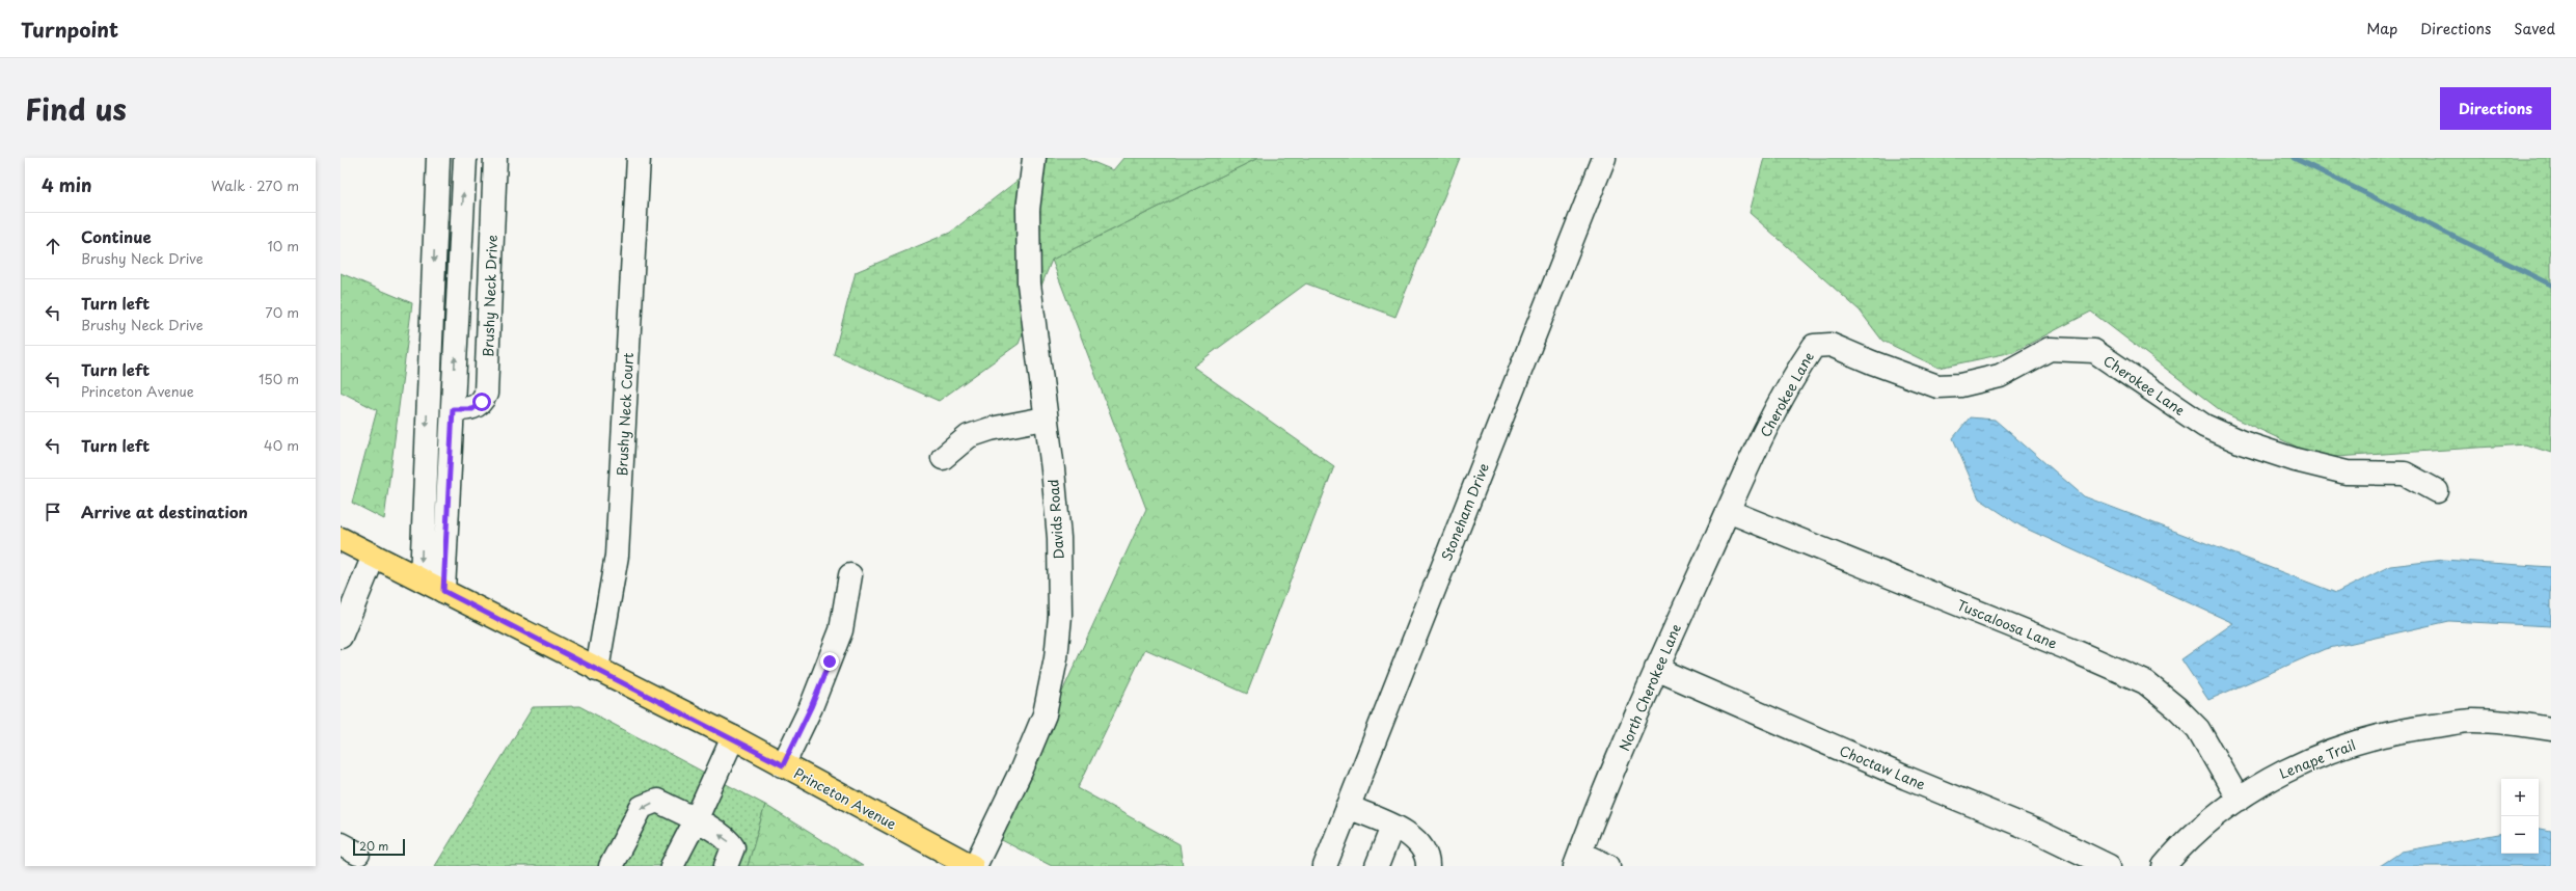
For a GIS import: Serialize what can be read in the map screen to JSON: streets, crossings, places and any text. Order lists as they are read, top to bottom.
{
  "streets": {
    "main road": ["Princeton Avenue"],
    "street": [
      "Brushy Neck Drive",
      "Cherokee Lane",
      "Brushy Neck Court",
      "Stoneham Drive",
      "Davids Road",
      "Tuscaloosa Lane",
      "North Cherokee Lane",
      "Lenape Trail",
      "Choctaw Lane"
    ]
  },
  "crossings": [
    ["Cherokee Lane", "Tuscaloosa Lane"],
    ["Cherokee Lane", "North Cherokee Lane"],
    ["Brushy Neck Court", "Princeton Avenue"],
    ["Davids Road", "Princeton Avenue"],
    ["Tuscaloosa Lane", "North Cherokee Lane"],
    ["Tuscaloosa Lane", "Lenape Trail"],
    ["North Cherokee Lane", "Choctaw Lane"]
  ],
  "scale_bar": "20 m",
  "page": {
    "header": "Turnpoint",
    "nav": ["Map", "Directions", "Saved"],
    "title": "Find us",
    "buttons": "Directions",
    "heading": ["4 min", "Walk · 270 m"],
    "list": [
      ["Continue", "Brushy Neck Drive", "10 m"],
      ["Turn left", "Brushy Neck Drive", "70 m"],
      ["Turn left", "Princeton Avenue", "150 m"],
      ["Turn left", "40 m"],
      "Arrive at destination"
    ],
    "map_buttons": ["+", "−"],
    "scale": "20 m"
  }
}
